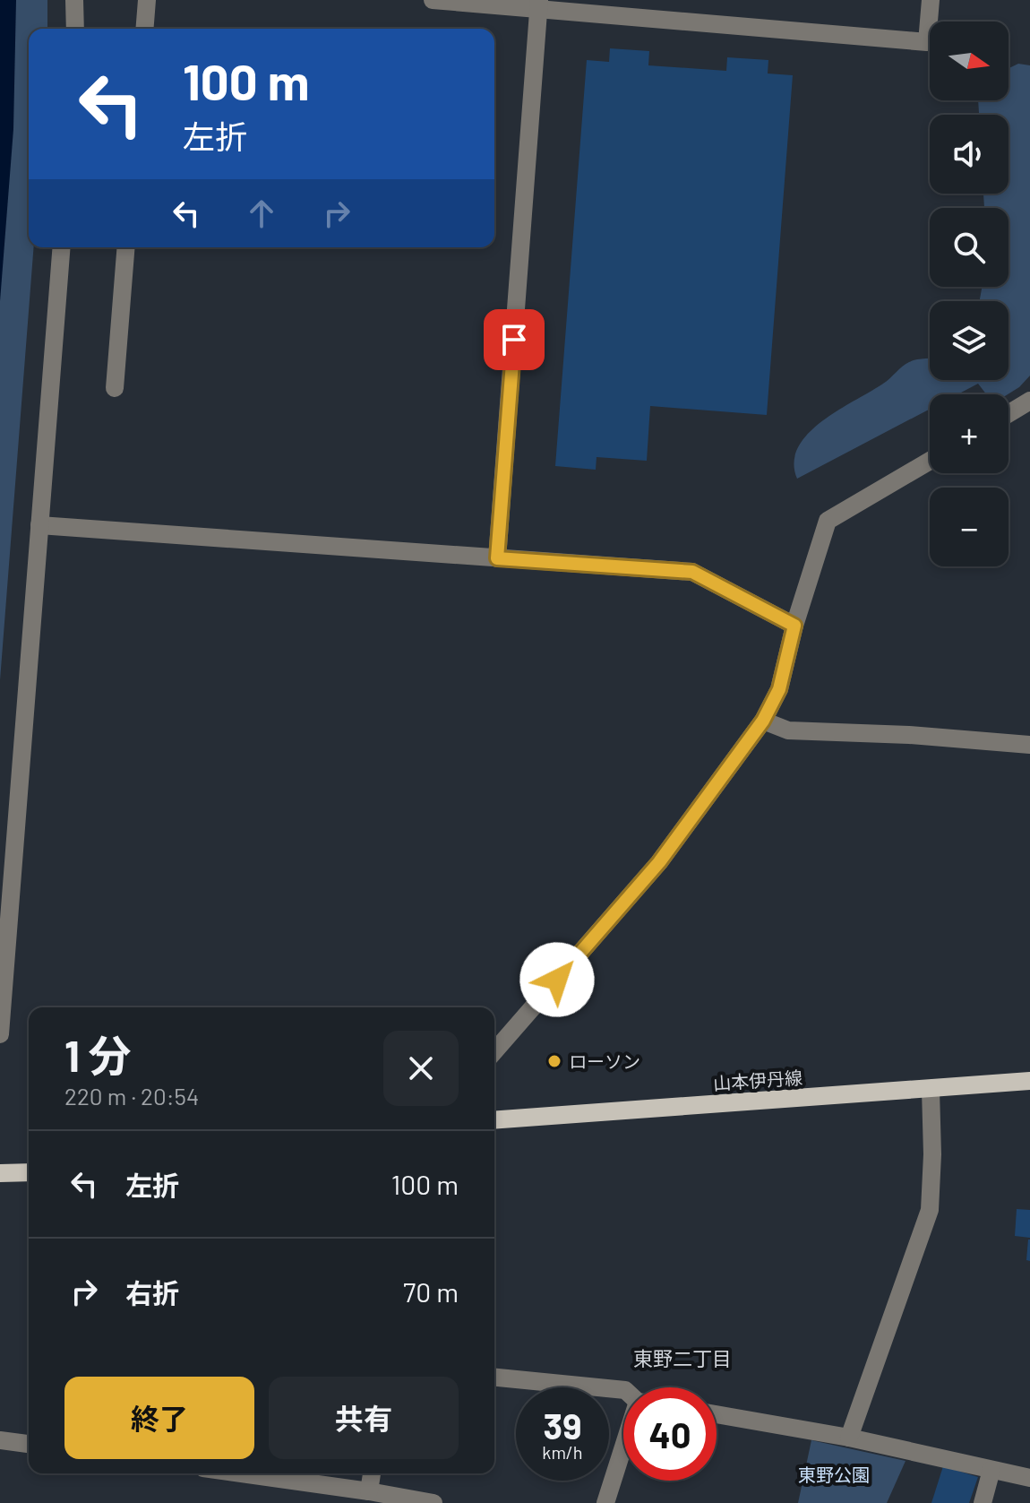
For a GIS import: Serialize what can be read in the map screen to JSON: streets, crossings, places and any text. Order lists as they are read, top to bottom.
{
  "streets": {
    "main road": ["山本伊丹線"]
  },
  "districts": ["東野二丁目"],
  "parks": ["東野公園"],
  "places": ["ローソン"],
  "north": "right",
  "page": {
    "map_buttons": ["+", "−"],
    "turn": ["100 m", "左折"],
    "heading": ["1 分", "220 m · 20:54"],
    "list": [
      {
        "name": "左折",
        "value": "100 m"
      },
      {
        "name": "右折",
        "value": "70 m"
      }
    ],
    "buttons": ["終了", "共有"],
    "speed": "39 km/h",
    "limit": "40"
  }
}
